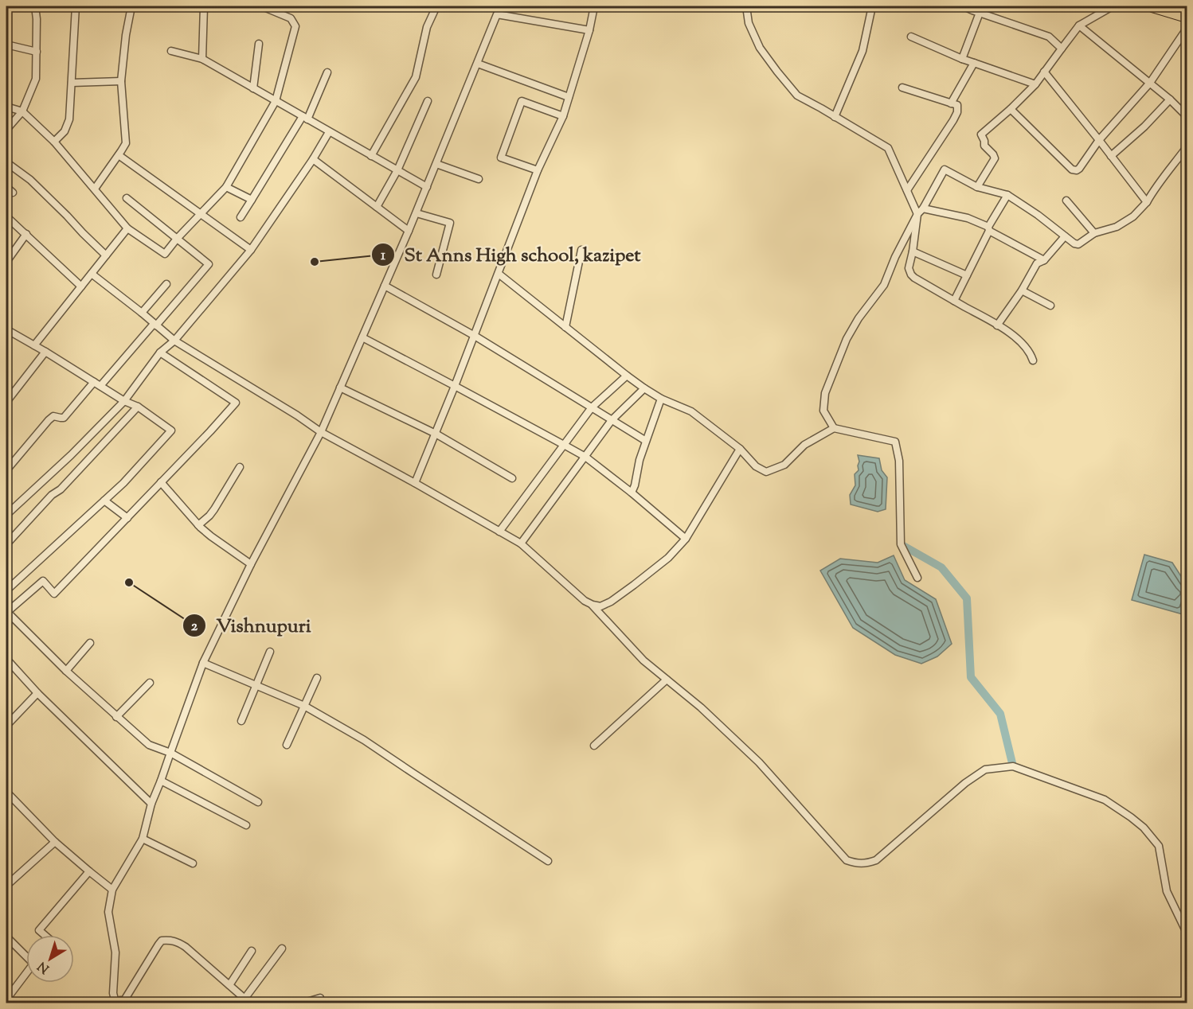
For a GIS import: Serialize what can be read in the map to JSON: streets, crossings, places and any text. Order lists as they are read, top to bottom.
{
  "places": ["St Anns High school, kazipet", "Vishnupuri"],
  "north": "bottom left"
}
